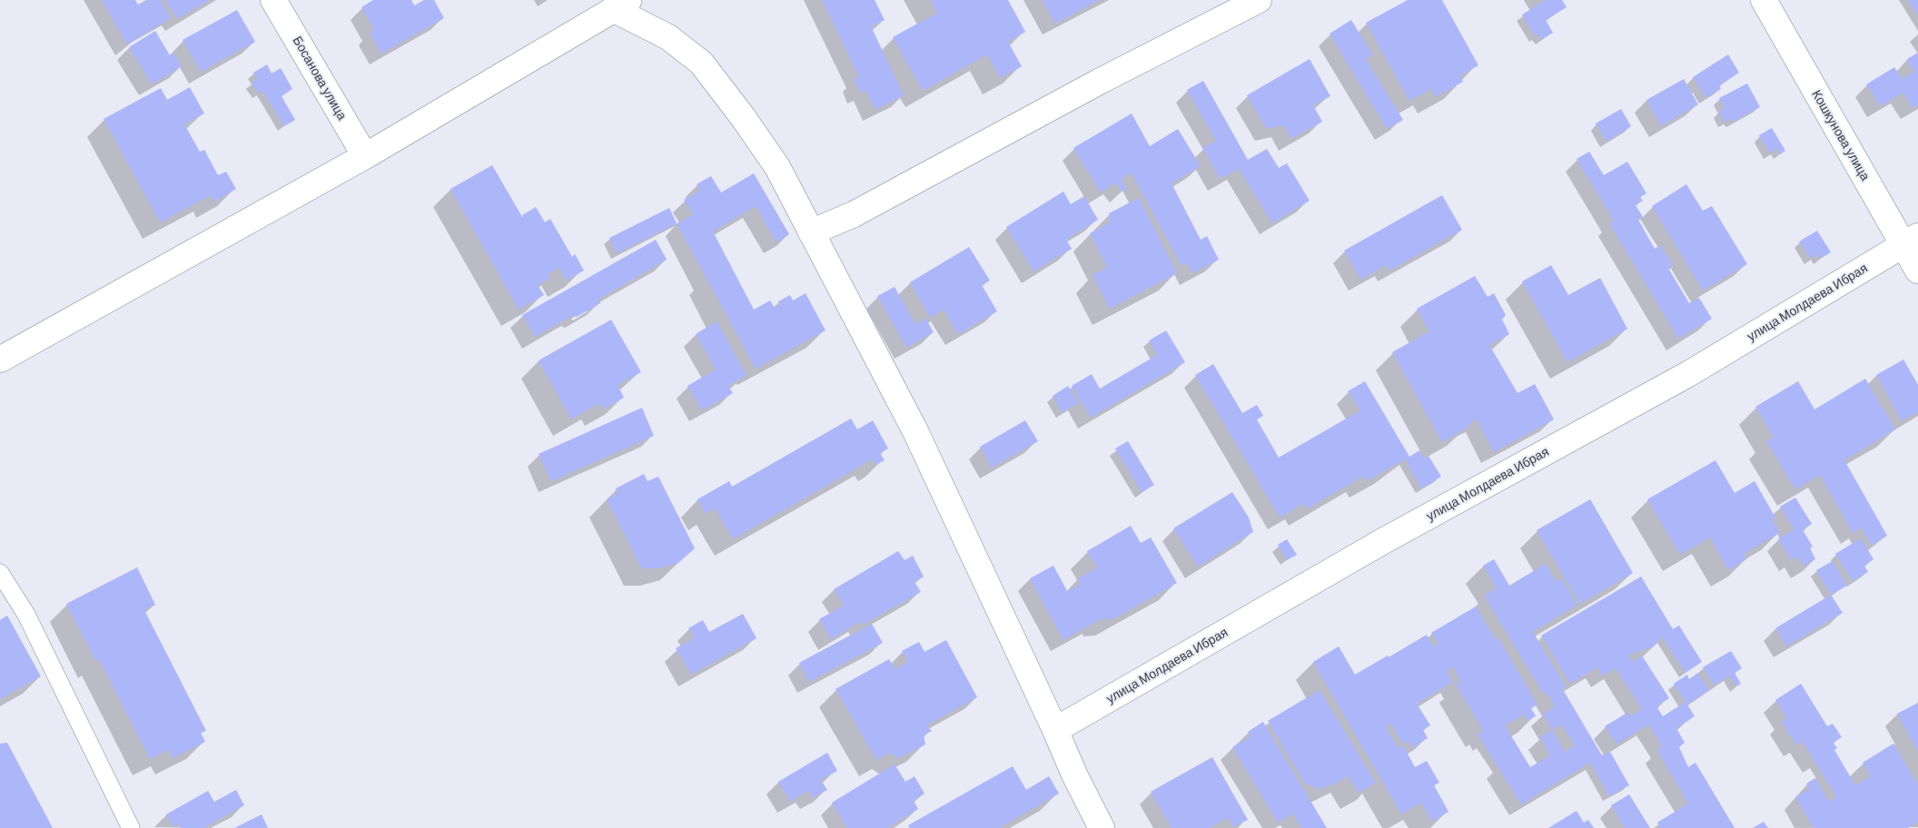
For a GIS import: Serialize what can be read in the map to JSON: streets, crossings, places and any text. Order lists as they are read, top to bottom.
{
  "streets": {
    "street": ["Босанова улица", "Кошкунова улица", "улица Молдаева Ибрая"]
  },
  "crossings": [
    ["Кошкунова улица", "улица Молдаева Ибрая"]
  ]
}
